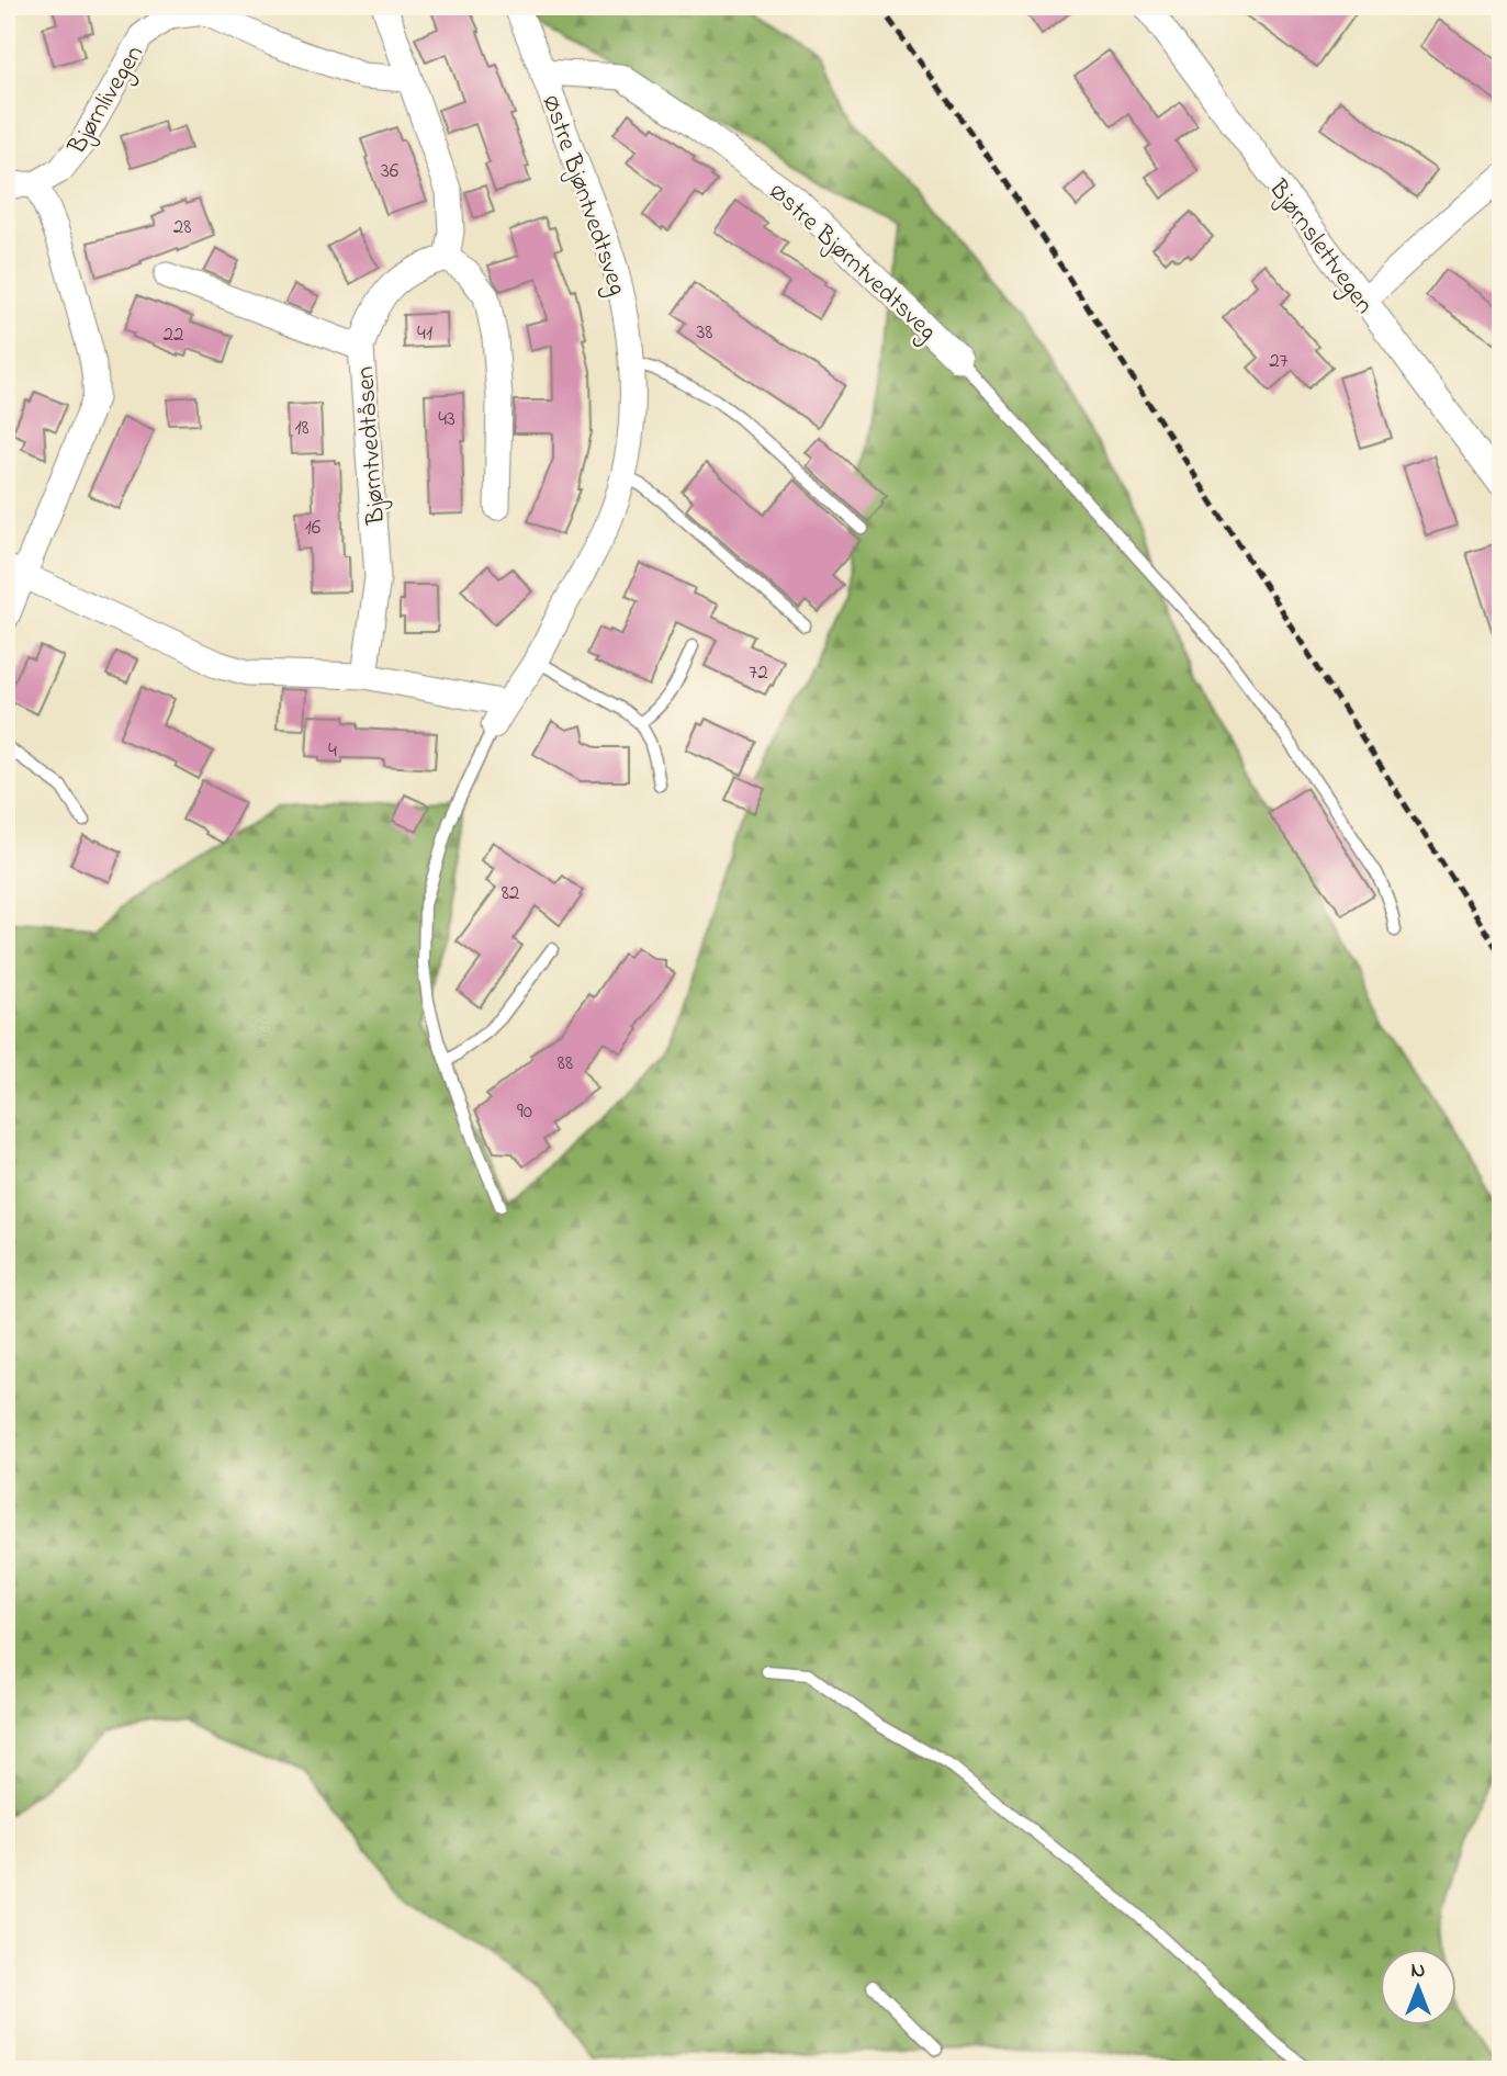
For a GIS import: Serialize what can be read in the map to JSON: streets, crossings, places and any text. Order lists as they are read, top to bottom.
{
  "streets": {
    "street": [
      "Bjørnlivegen",
      "Østre Bjøntvedtsveg",
      "Bjørnslettvegen",
      "Østre Bjørntvedtsveg",
      "Bjørntvedtåsen"
    ]
  },
  "crossings": [
    ["Østre Bjøntvedtsveg", "Østre Bjørntvedtsveg"]
  ],
  "house_numbers": [
    "36",
    "28",
    "38",
    "41",
    "22",
    "27",
    "43",
    "18",
    "16",
    "72",
    "4",
    "82",
    "88",
    "90"
  ],
  "north": "top"
}
